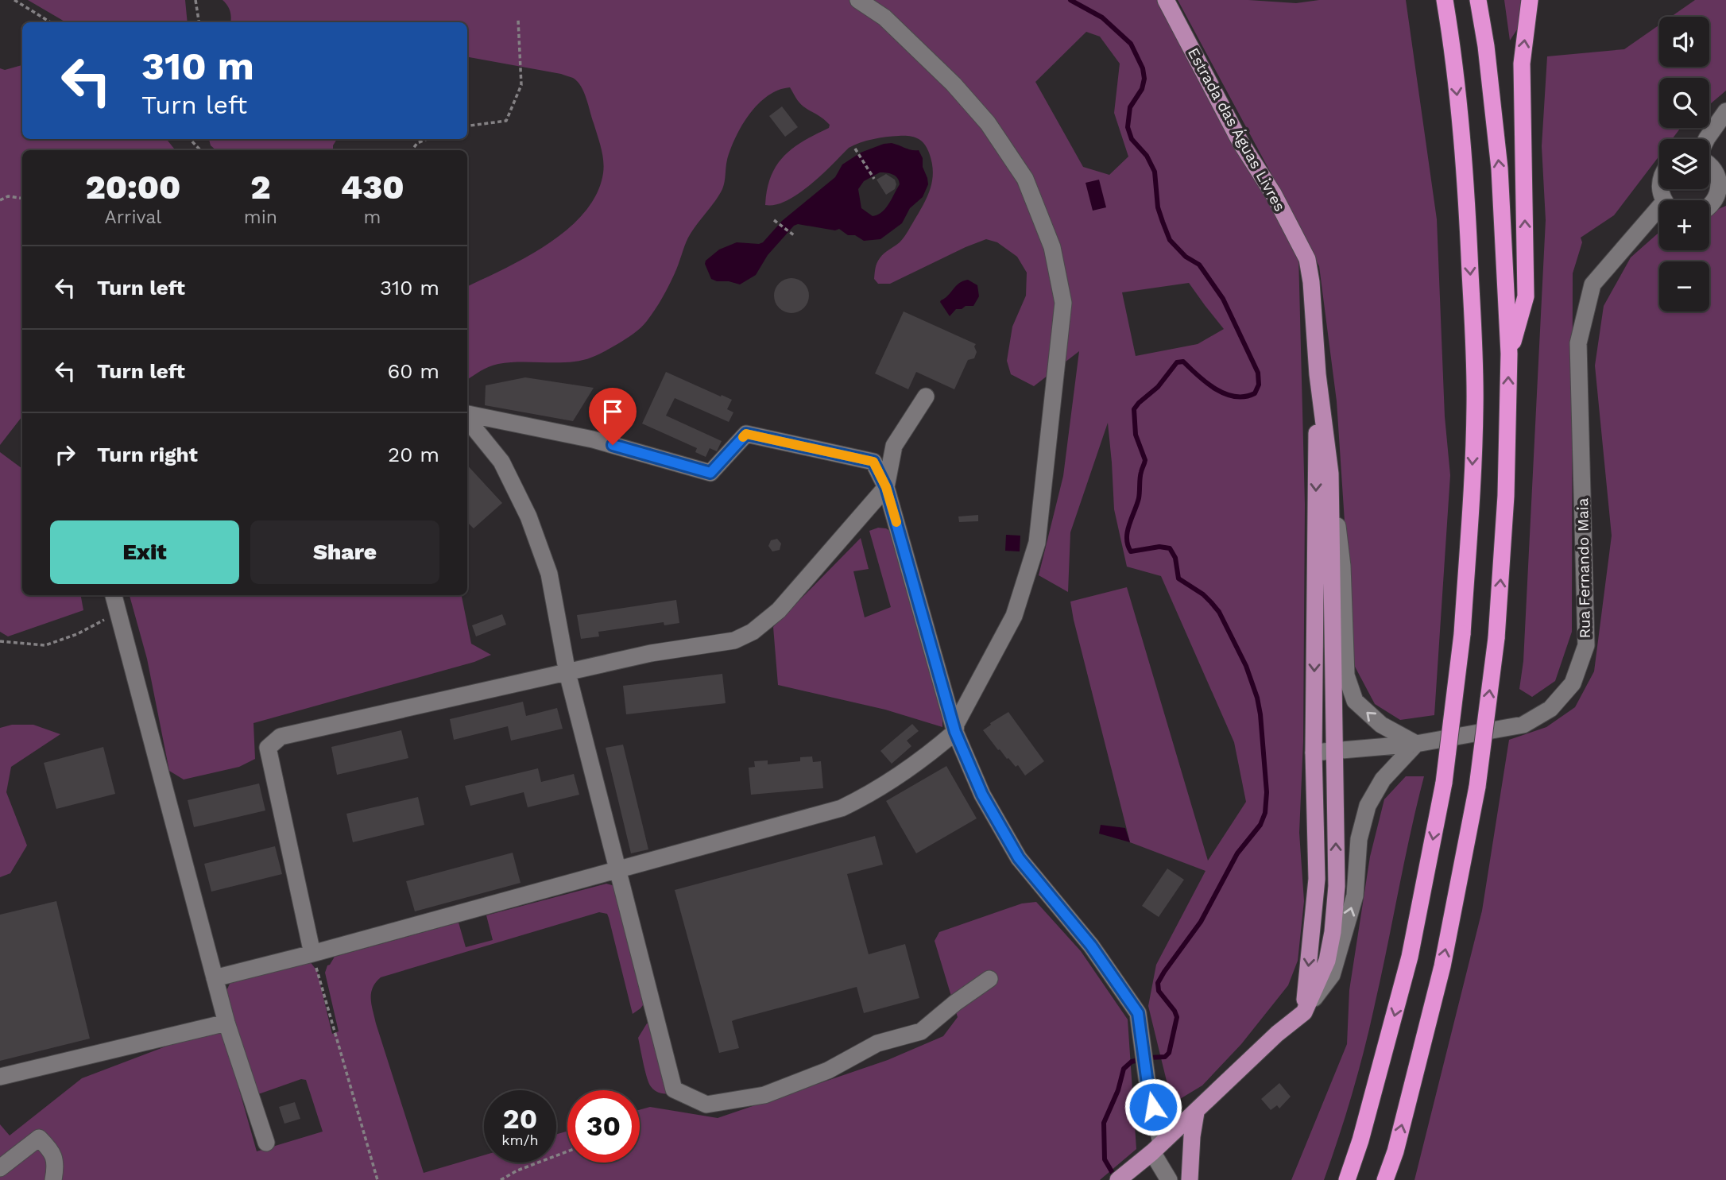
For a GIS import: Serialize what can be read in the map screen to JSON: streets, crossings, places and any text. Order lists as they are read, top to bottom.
{
  "streets": {
    "main road": ["Estrada das Águas Livres"],
    "street": ["Rua Fernando Maia"]
  },
  "page": {
    "map_buttons": ["+", "−"],
    "turn": ["310 m", "Turn left"],
    "eta": [
      "20:00",
      "Arrival",
      "2",
      "min",
      "430",
      "m"
    ],
    "list": [
      {
        "name": "Turn left",
        "value": "310 m"
      },
      {
        "name": "Turn left",
        "value": "60 m"
      },
      {
        "name": "Turn right",
        "value": "20 m"
      }
    ],
    "buttons": ["Exit", "Share"],
    "speed": "20 km/h",
    "limit": "30"
  }
}
